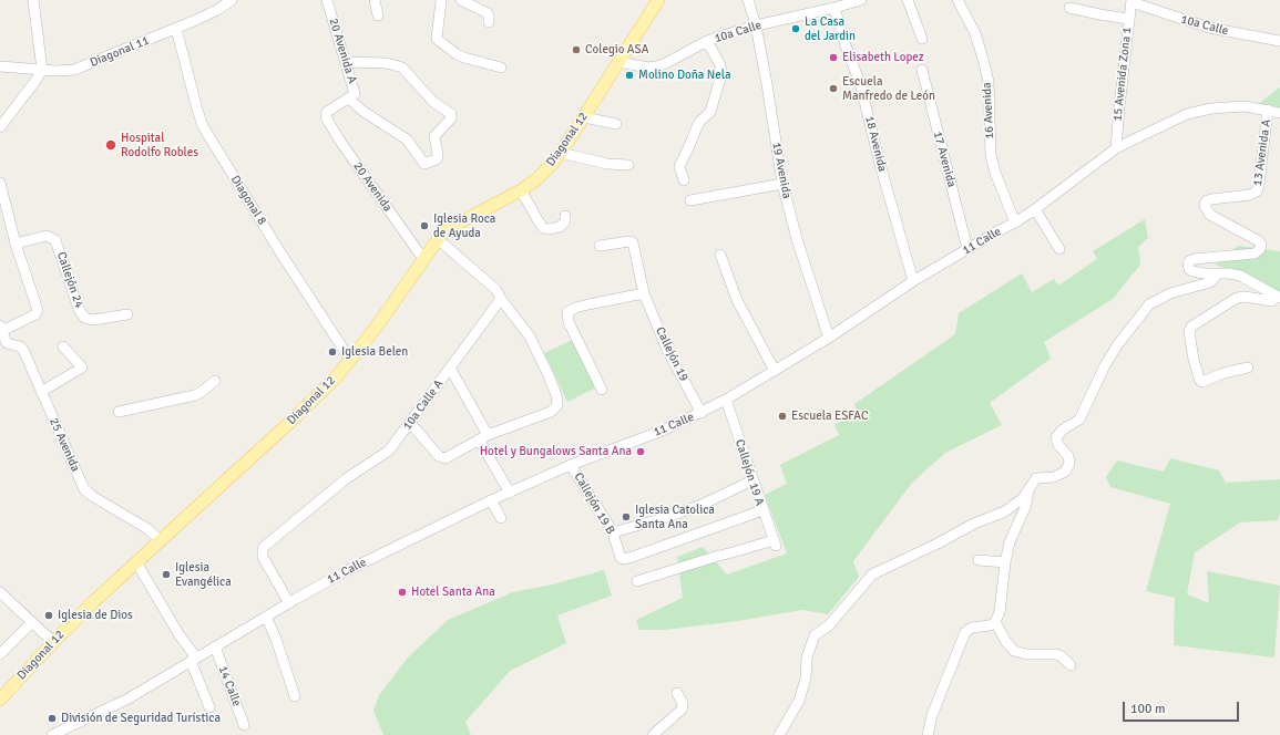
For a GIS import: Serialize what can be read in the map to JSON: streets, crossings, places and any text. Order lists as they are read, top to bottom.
{
  "streets": {
    "main road": ["Diagonal 12"],
    "street": [
      "10a Calle",
      "20 Avenida A",
      "Diagonal 11",
      "15 Avenida Zona 1",
      "16 Avenida",
      "18 Avenida",
      "13 Avenida A",
      "17 Avenida",
      "19 Avenida",
      "20 Avenida",
      "Diagonal 8",
      "11 Calle",
      "Callejón 24",
      "Callejón 19",
      "10a Calle A",
      "25 Avenida",
      "Callejón 19 A",
      "Callejón 19 B",
      "14 Calle"
    ]
  },
  "crossings": [
    ["10a Calle", "15 Avenida Zona 1"],
    ["10a Calle", "Diagonal 12"],
    ["10a Calle", "18 Avenida"],
    ["10a Calle", "19 Avenida"],
    ["20 Avenida A", "20 Avenida"],
    ["Diagonal 11", "Diagonal 8"],
    ["15 Avenida Zona 1", "11 Calle"],
    ["16 Avenida", "11 Calle"],
    ["Diagonal 12", "20 Avenida"],
    ["Diagonal 12", "Diagonal 8"],
    ["Diagonal 12", "25 Avenida"],
    ["18 Avenida", "11 Calle"],
    ["13 Avenida A", "11 Calle"],
    ["17 Avenida", "11 Calle"],
    ["19 Avenida", "11 Calle"],
    ["11 Calle", "Callejón 19"],
    ["11 Calle", "10a Calle A"],
    ["11 Calle", "Callejón 19 A"],
    ["11 Calle", "Callejón 19 B"],
    ["11 Calle", "14 Calle"],
    ["Callejón 19 A", "Callejón 19 B"]
  ],
  "places": [
    "La Casa del Jardin",
    "Colegio ASA",
    "Elisabeth Lopez",
    "Molino Doña Nela",
    "Escuela Manfredo de León",
    "Hospital Rodolfo Robles",
    "Iglesia Roca de Ayuda",
    "Iglesia Belen",
    "Escuela ESFAC",
    "Hotel y Bungalows Santa Ana",
    "Iglesia Catolica Santa Ana",
    "Iglesia Evangélica",
    "Hotel Santa Ana",
    "Iglesia de Dios",
    "División de Seguridad Turística"
  ],
  "scale_bar": "100 m"
}
